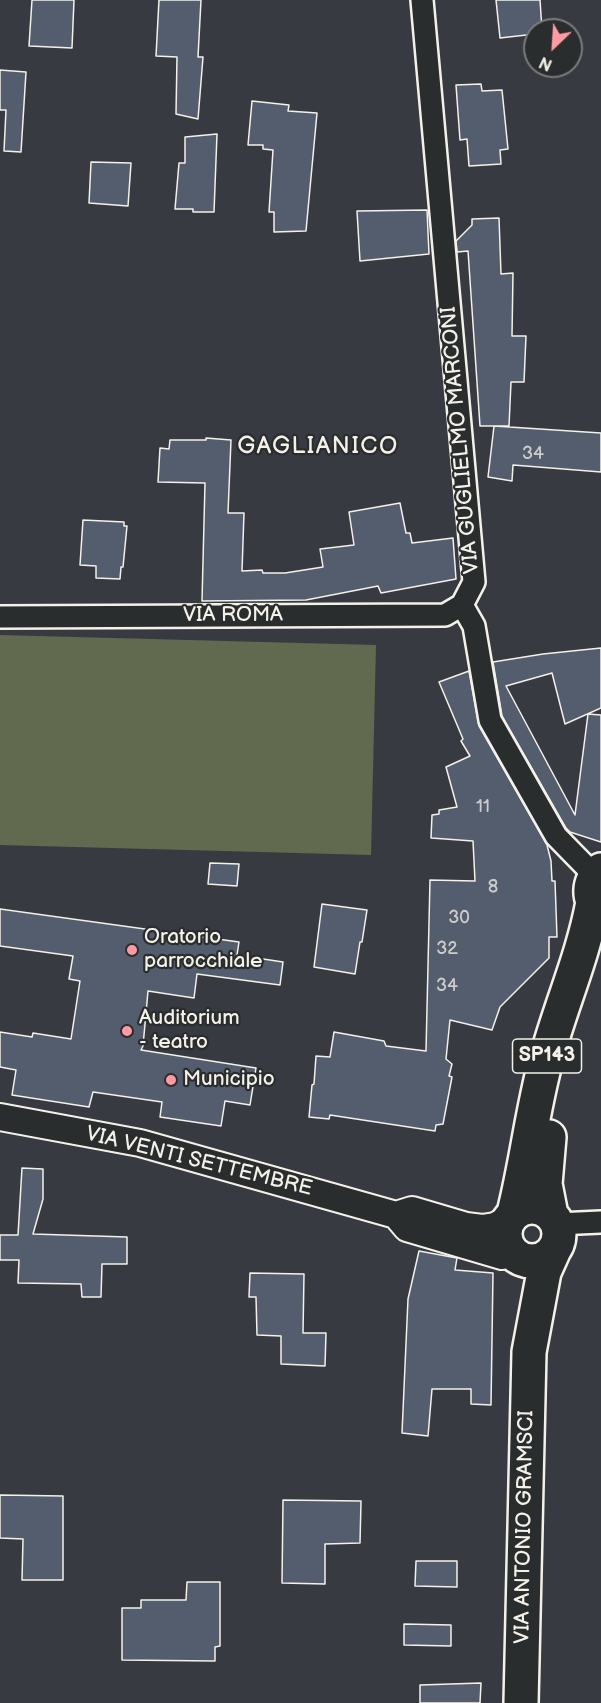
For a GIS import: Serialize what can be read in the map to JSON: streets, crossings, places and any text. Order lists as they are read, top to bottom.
{
  "streets": {
    "main road": ["SP143", "VIA ANTONIO GRAMSCI"],
    "street": ["VIA GUGLIELMO MARCONI", "VIA ROMA", "VIA VENTI SETTEMBRE"]
  },
  "crossings": [
    ["VIA GUGLIELMO MARCONI", "VIA ROMA"],
    ["VIA GUGLIELMO MARCONI", "SP143"],
    ["SP143", "VIA VENTI SETTEMBRE"],
    ["SP143", "VIA ANTONIO GRAMSCI"],
    ["VIA VENTI SETTEMBRE", "VIA ANTONIO GRAMSCI"]
  ],
  "districts": ["GAGLIANICO"],
  "places": ["Oratorio parrocchiale", "Auditorium - teatro", "Municipio"],
  "house_numbers": [
    "34",
    "11",
    "8",
    "30",
    "32",
    "34"
  ],
  "north": "bottom left"
}
